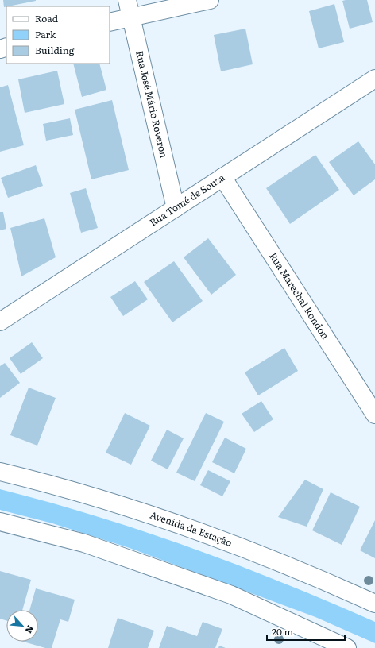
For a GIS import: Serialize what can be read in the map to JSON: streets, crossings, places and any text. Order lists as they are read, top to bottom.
{
  "streets": {
    "street": [
      "Rua José Mário Roveron",
      "Rua Tomé de Souza",
      "Rua Marechal Rondon",
      "Avenida da Estação"
    ]
  },
  "crossings": [
    ["Rua José Mário Roveron", "Rua Tomé de Souza"],
    ["Rua Tomé de Souza", "Rua Marechal Rondon"]
  ],
  "legend": ["Road", "Park", "Building"],
  "scale_bar": "20 m",
  "north": "bottom right"
}
